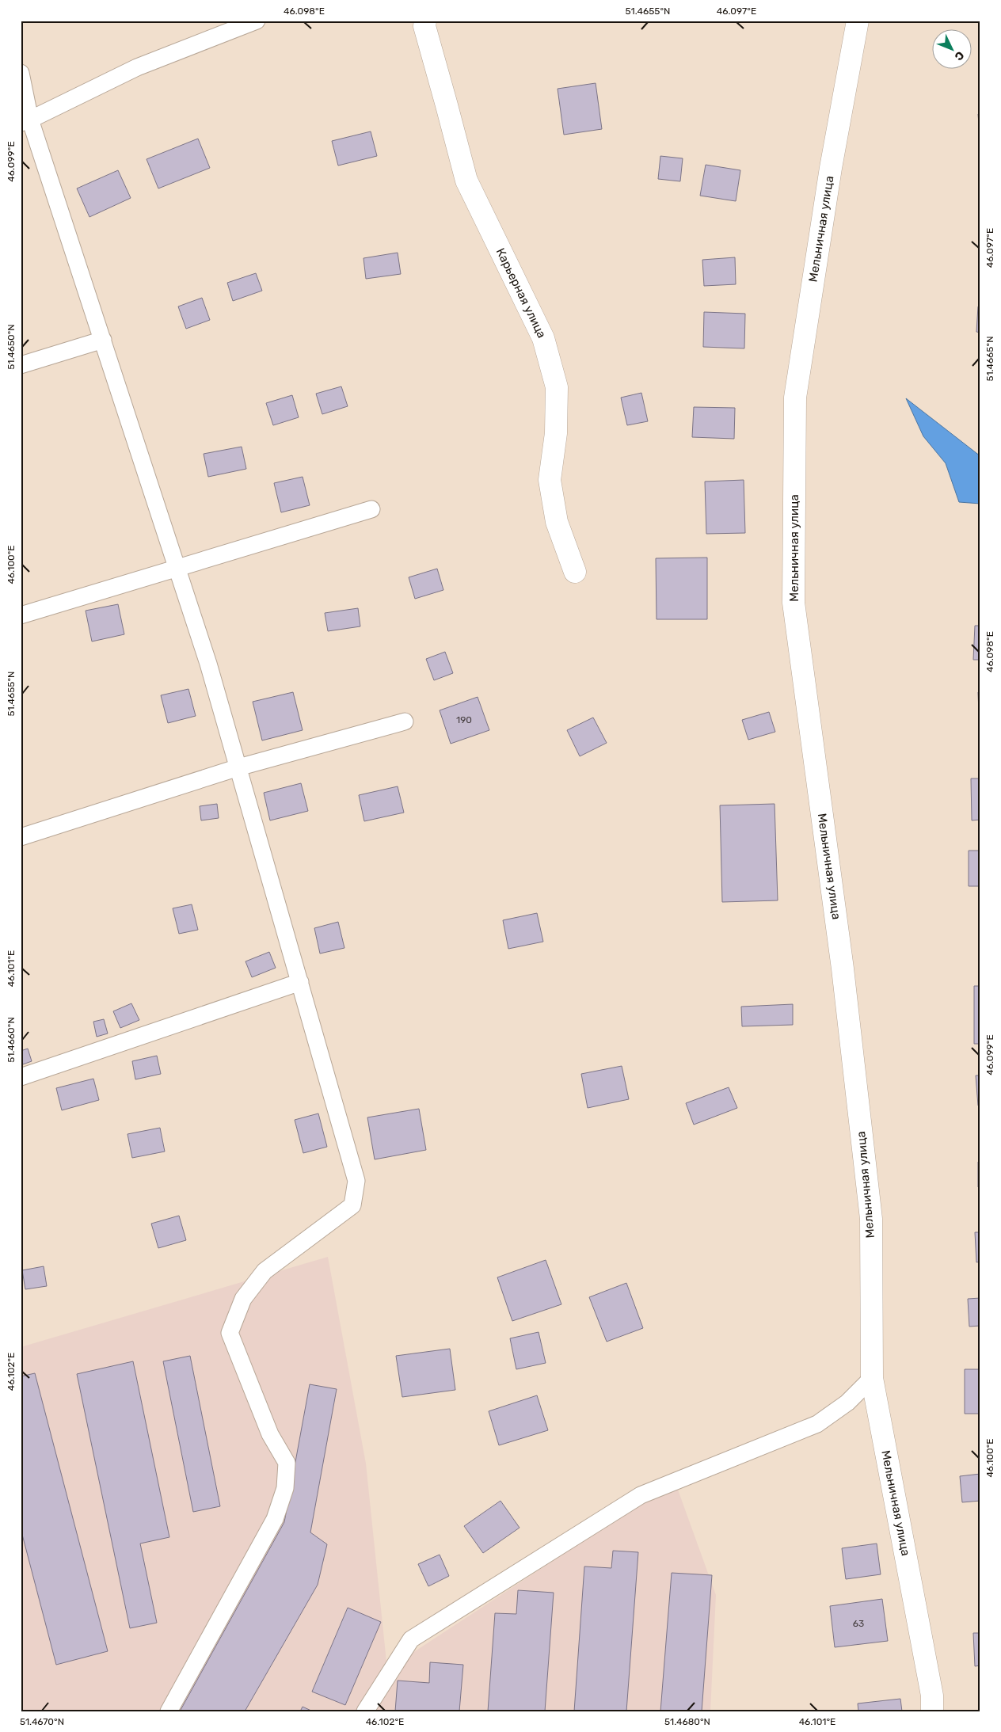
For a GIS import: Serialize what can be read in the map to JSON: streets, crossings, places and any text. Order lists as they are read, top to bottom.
{
  "streets": {
    "street": ["Мельничная улица", "Карьерная улица"]
  },
  "house_numbers": ["190", "63"],
  "north": "bottom right",
  "coordinates": [
    "46.098°E",
    "51.4655°N",
    "46.097°E",
    "46.099°E",
    "51.4650°N",
    "51.4665°N",
    "46.100°E",
    "46.101°E",
    "51.4660°N",
    "46.102°E",
    "51.4670°N",
    "51.4680°N"
  ]
}
